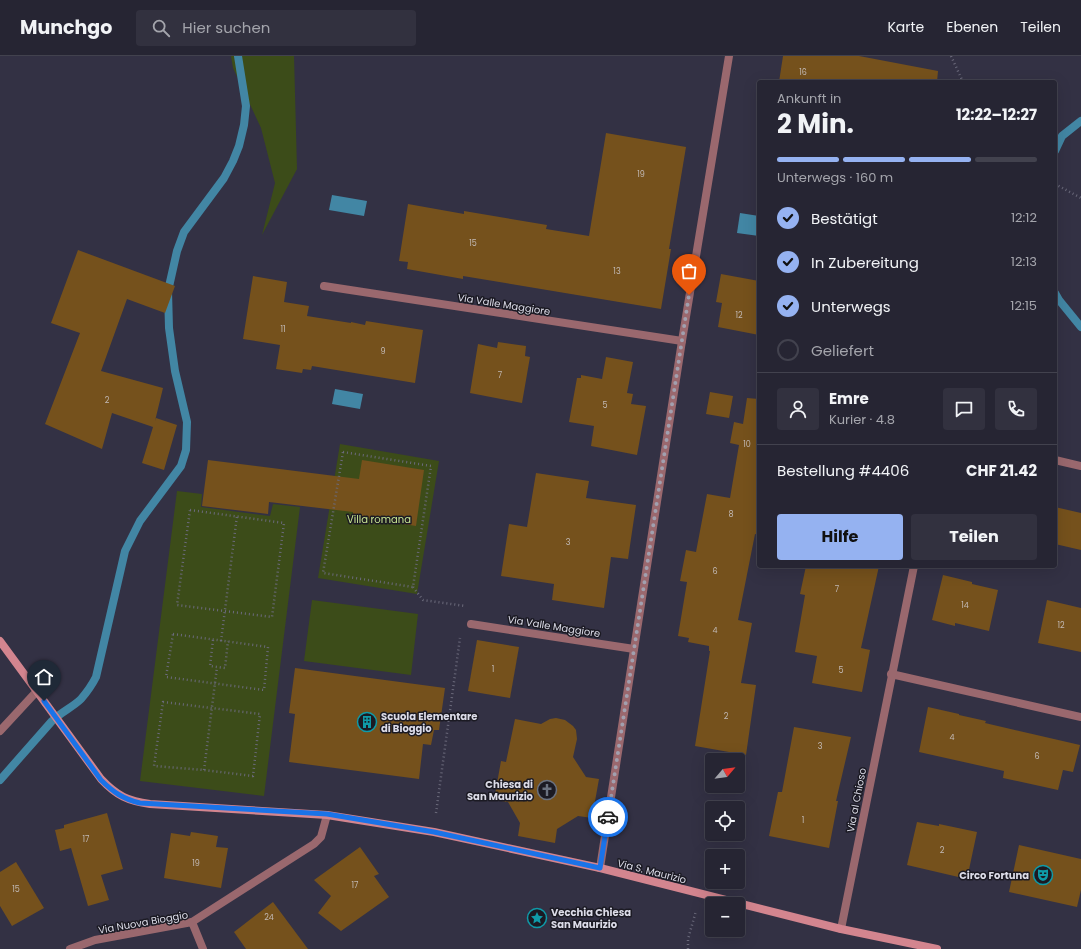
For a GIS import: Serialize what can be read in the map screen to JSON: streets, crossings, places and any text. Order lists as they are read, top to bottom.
{
  "streets": {
    "street": [
      "Via Valle Maggiore",
      "Via al Chioso",
      "Via S. Maurizio",
      "Via Nuova Bioggio"
    ]
  },
  "crossings": [
    ["Via al Chioso", "Via S. Maurizio"]
  ],
  "parks": ["Villa romana"],
  "places": {
    "building": ["Scuola Elementare di Bioggio"],
    "church": ["Chiesa di San Maurizio"],
    "theatre": ["Circo Fortuna"],
    "place": ["Vecchia Chiesa San Maurizio"]
  },
  "house_numbers": [
    "16",
    "19",
    "15",
    "13",
    "12",
    "11",
    "9",
    "7",
    "2",
    "5",
    "10",
    "8",
    "3",
    "6",
    "7",
    "14",
    "12",
    "4",
    "1",
    "5",
    "2",
    "4",
    "3",
    "6",
    "1",
    "17",
    "2",
    "19",
    "17",
    "15",
    "24"
  ],
  "north": "top right",
  "page": {
    "header": "Munchgo",
    "search": "Hier suchen",
    "nav": ["Karte", "Ebenen", "Teilen"],
    "heading": ["2 Min.", "Ankunft in", "12:22–12:27"],
    "panel": [
      "Emre",
      "Kurier · 4.8",
      "Bestellung #4406",
      "CHF 21.42"
    ],
    "bar": "Unterwegs · 160 m",
    "list": [
      ["Bestätigt", "12:12"],
      ["In Zubereitung", "12:13"],
      ["Unterwegs", "12:15"],
      "Geliefert"
    ],
    "buttons": ["Hilfe", "Teilen"],
    "map_buttons": ["+", "−"]
  }
}
